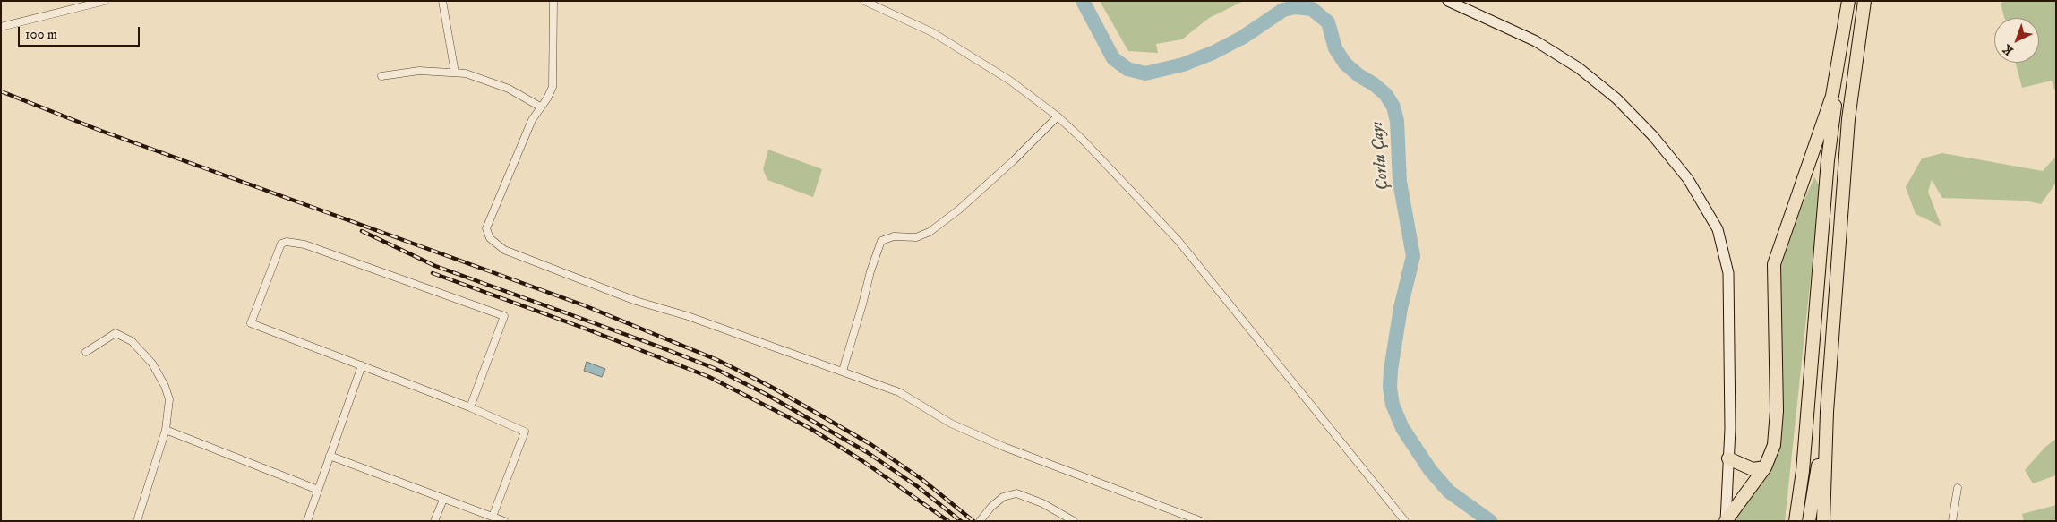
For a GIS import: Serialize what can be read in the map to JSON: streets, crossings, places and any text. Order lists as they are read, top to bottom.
{
  "water": ["Çorlu Çayı"],
  "scale_bar": "100 m",
  "north": "bottom left"
}
